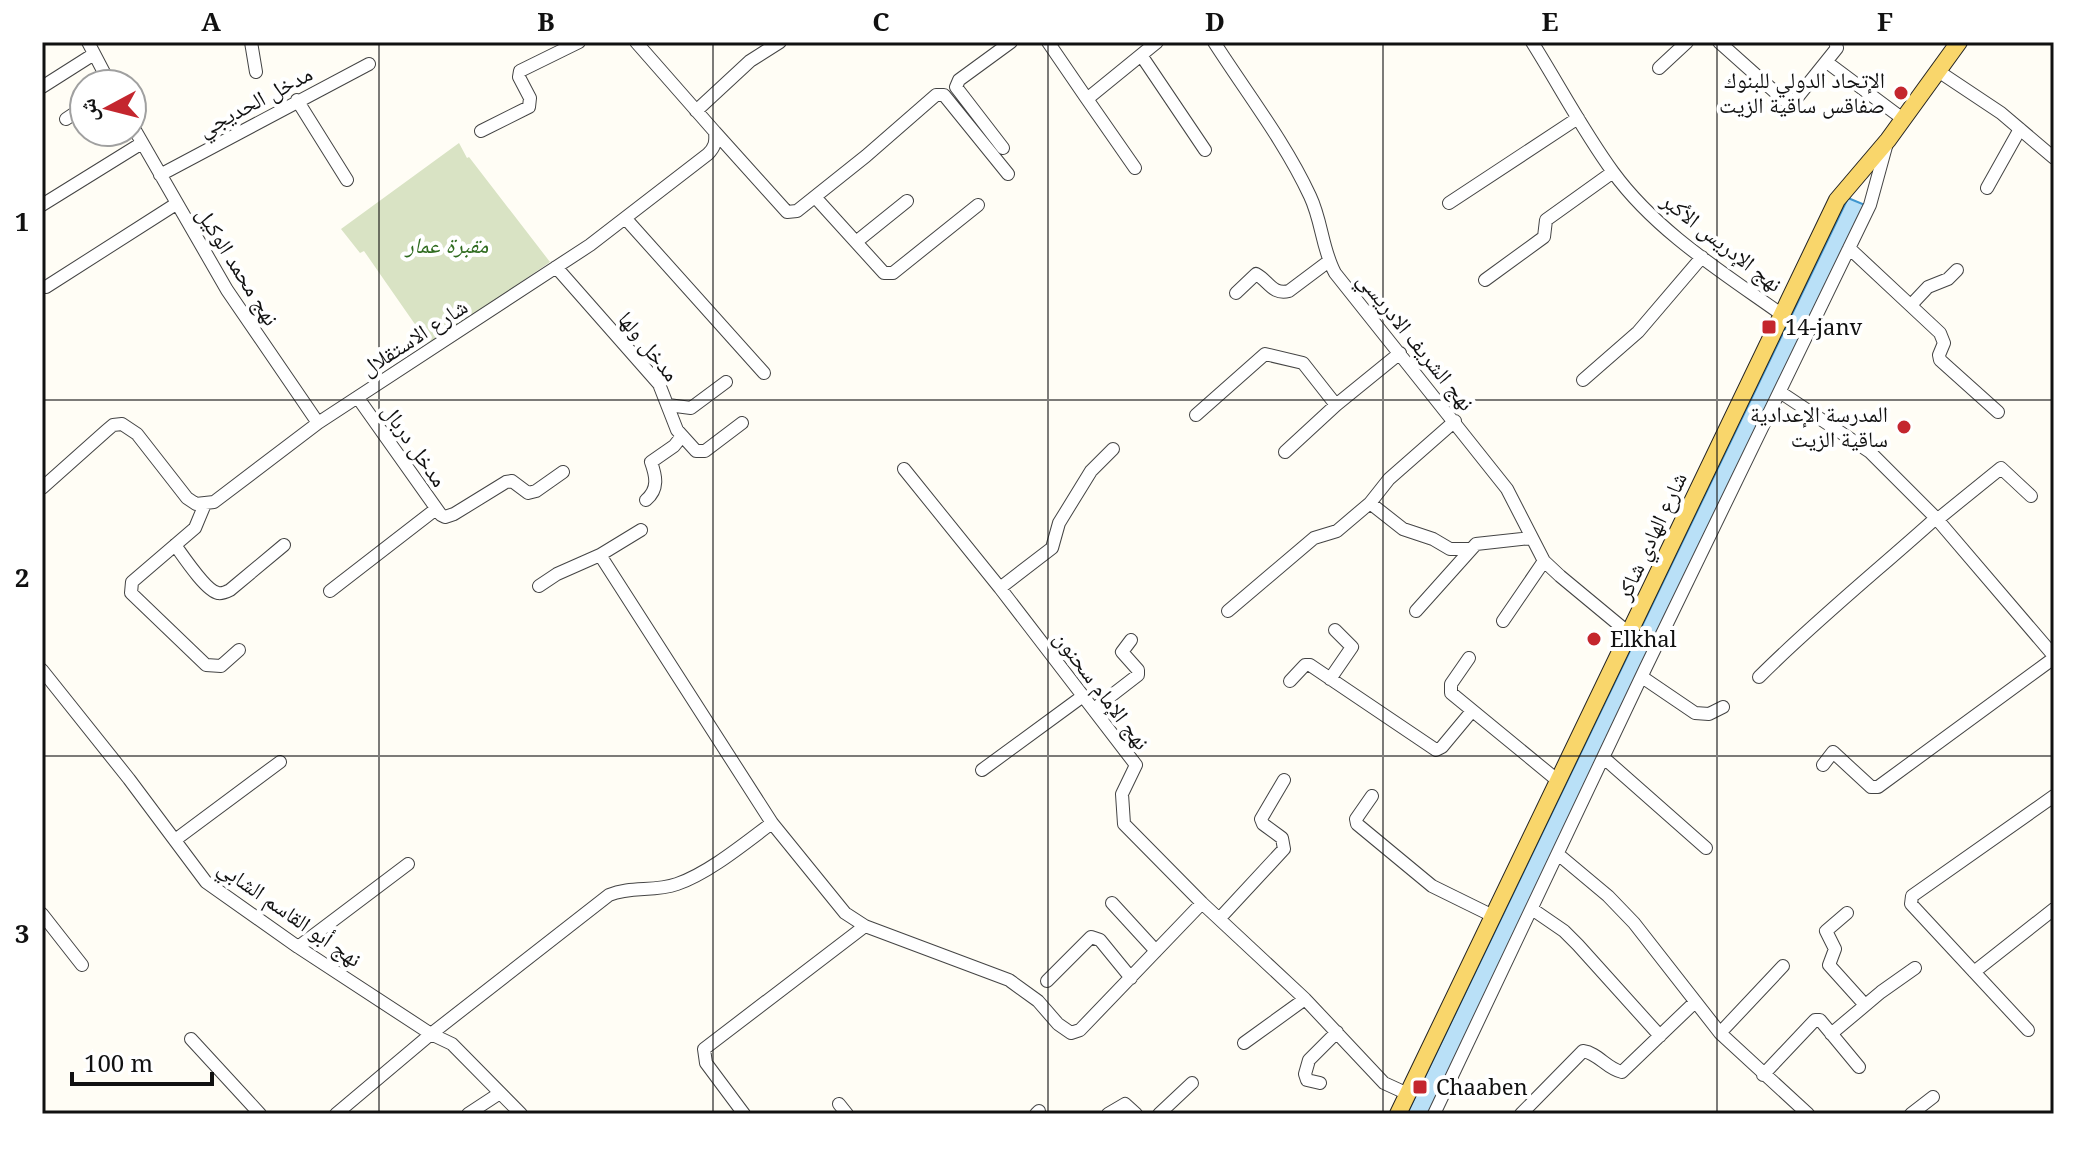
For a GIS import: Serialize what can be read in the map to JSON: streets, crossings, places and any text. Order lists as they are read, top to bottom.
{
  "streets": {
    "main road": ["شارع الهادي شاكر"],
    "street": [
      "مدخل الحديجي",
      "نهج الإدريس الأكبر",
      "نهج محمد الوكيل",
      "شارع الاستقلال",
      "نهج الشريف الادريسي",
      "مدخل ولها",
      "مدخل دربال",
      "نهج الإمام سحنون",
      "نهج أبو القاسم الشابي"
    ]
  },
  "crossings": [
    ["مدخل الحديجي", "نهج محمد الوكيل"],
    ["نهج الإدريس الأكبر", "شارع الهادي شاكر"],
    ["نهج محمد الوكيل", "شارع الاستقلال"],
    ["شارع الاستقلال", "مدخل ولها"],
    ["شارع الاستقلال", "مدخل دربال"],
    ["نهج الشريف الادريسي", "شارع الهادي شاكر"],
    ["شارع الهادي شاكر", "نهج الإمام سحنون"]
  ],
  "parks": ["مقبرة عمار"],
  "places": {
    "other": ["الإتحاد الدولي للبنوك صفاقس ساقية الزيت", "المدرسة الإعدادية ساقية الزيت", "Elkhal"],
    "transit": ["14-janv", "Chaaben"]
  },
  "scale_bar": "100 m",
  "north": "left",
  "grid": {
    "columns": [
      "A",
      "B",
      "C",
      "D",
      "E",
      "F"
    ],
    "rows": ["1", "2", "3"]
  }
}
